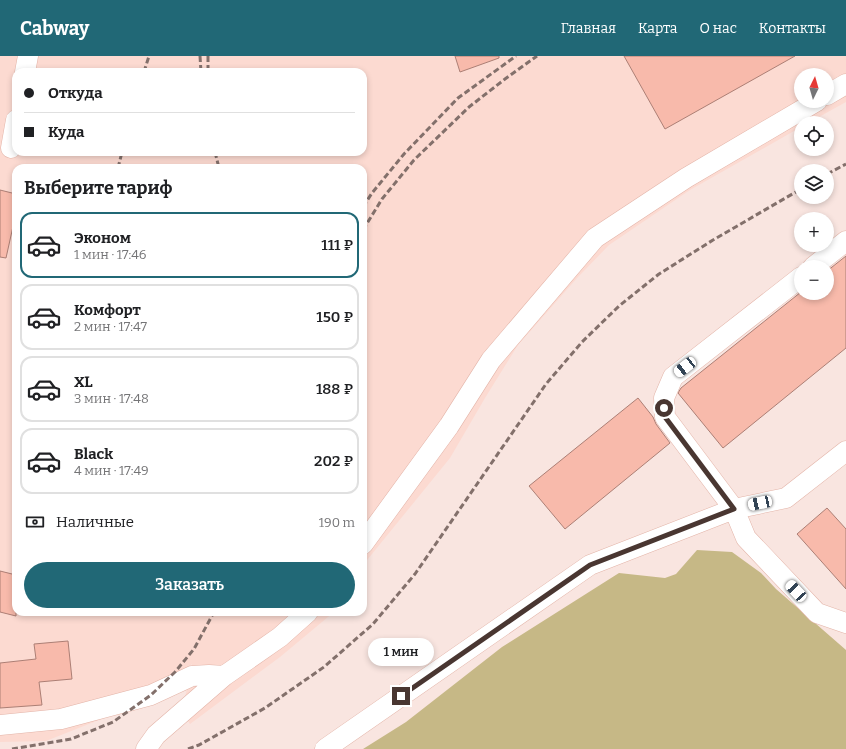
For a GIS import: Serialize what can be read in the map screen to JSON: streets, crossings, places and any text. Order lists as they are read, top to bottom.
{
  "north": "top",
  "page": {
    "header": "Cabway",
    "nav": [
      "Главная",
      "Карта",
      "О нас",
      "Контакты"
    ],
    "map_buttons": ["+", "−"],
    "banner": ["Откуда", "Куда"],
    "heading": "Выберите тариф",
    "list": [
      {
        "name": "Эконом",
        "note": "1 мин · 17:46",
        "value": "111 ₽"
      },
      {
        "name": "Комфорт",
        "note": "2 мин · 17:47",
        "value": "150 ₽"
      },
      {
        "name": "XL",
        "note": "3 мин · 17:48",
        "value": "188 ₽"
      },
      {
        "name": "Black",
        "note": "4 мин · 17:49",
        "value": "202 ₽"
      }
    ],
    "pay": ["Наличные", "190 m"],
    "buttons": "Заказать",
    "bubble": "1 мин"
  }
}
